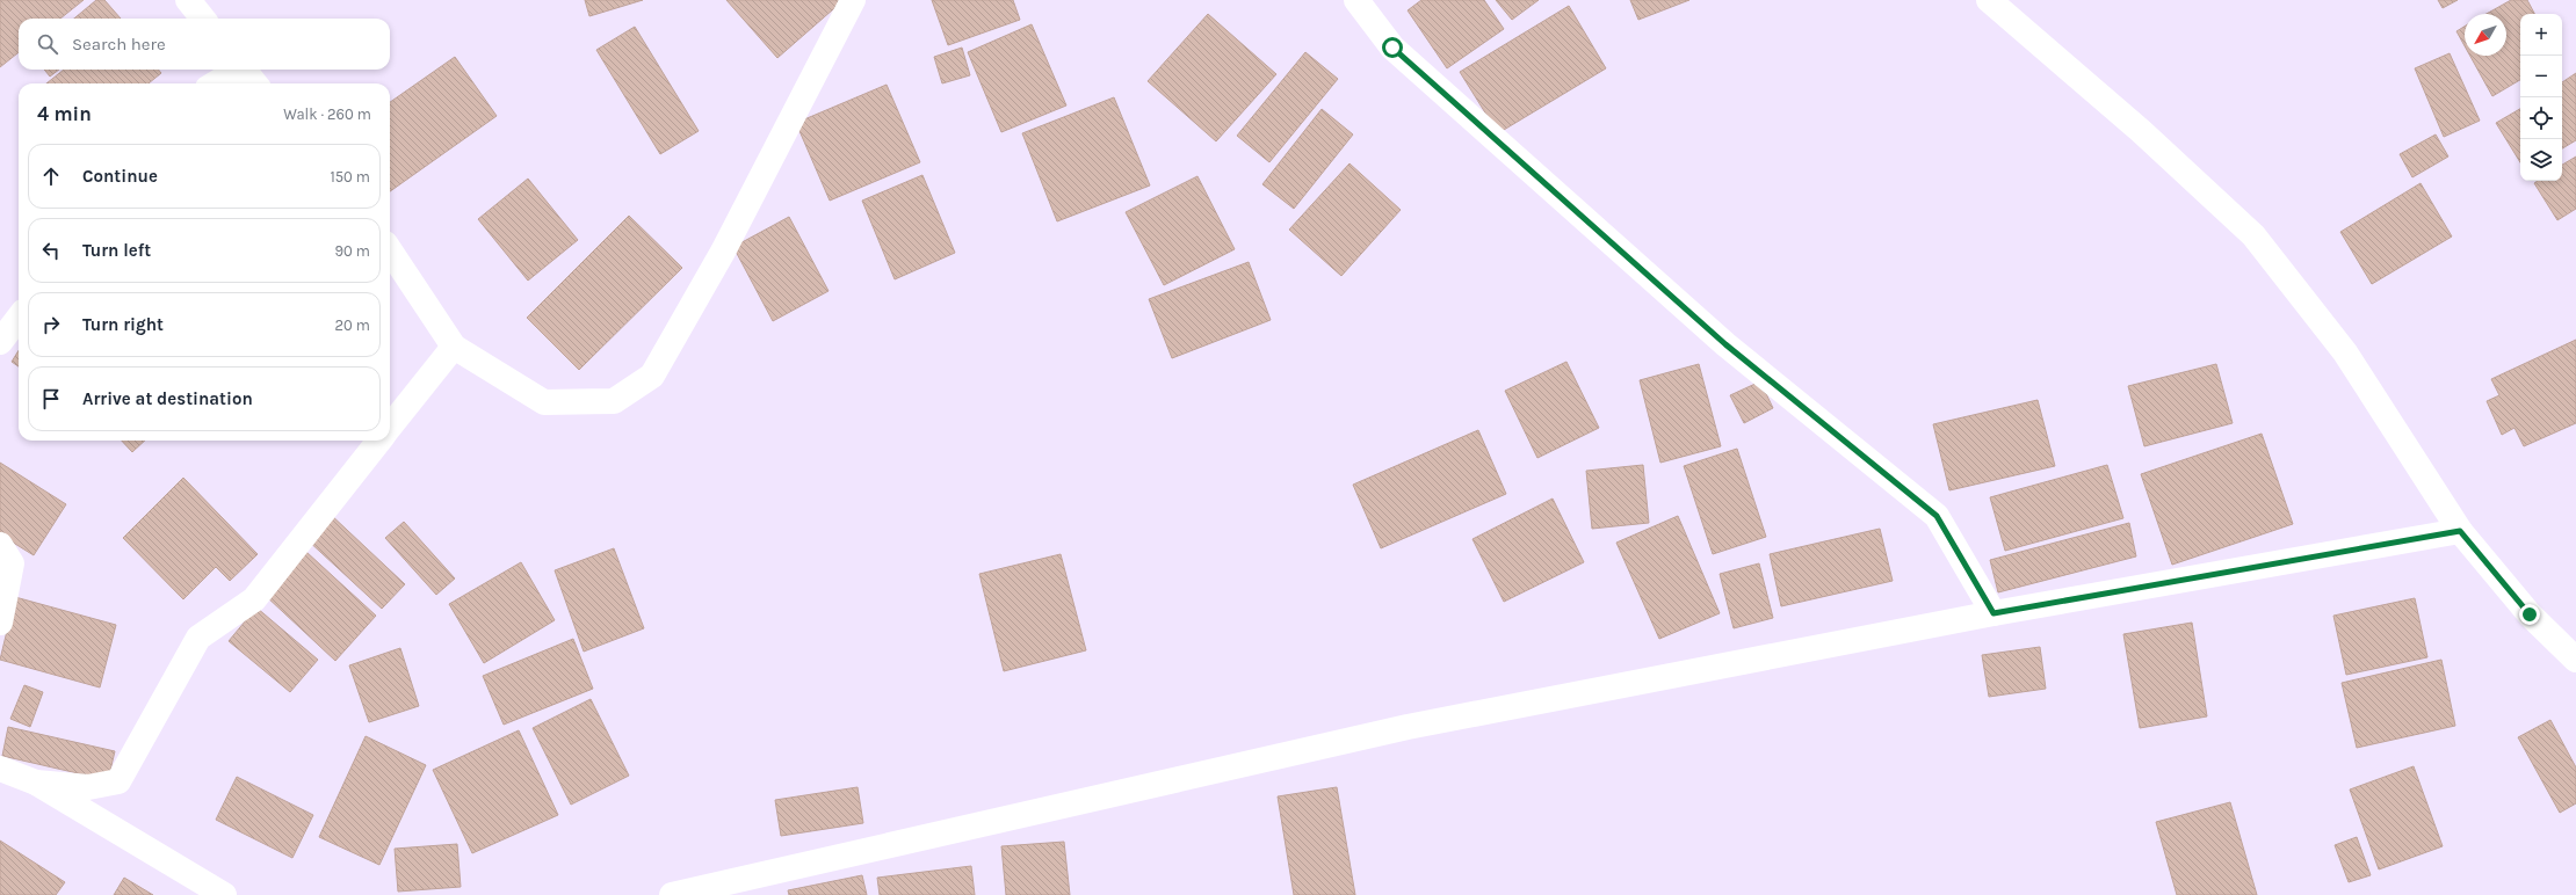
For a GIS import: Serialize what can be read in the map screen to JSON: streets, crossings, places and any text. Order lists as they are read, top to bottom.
{
  "north": "bottom left",
  "page": {
    "map_buttons": ["+", "−"],
    "search": "Search here",
    "heading": ["4 min", "Walk · 260 m"],
    "list": [
      ["Continue", "150 m"],
      ["Turn left", "90 m"],
      ["Turn right", "20 m"],
      "Arrive at destination"
    ]
  }
}
